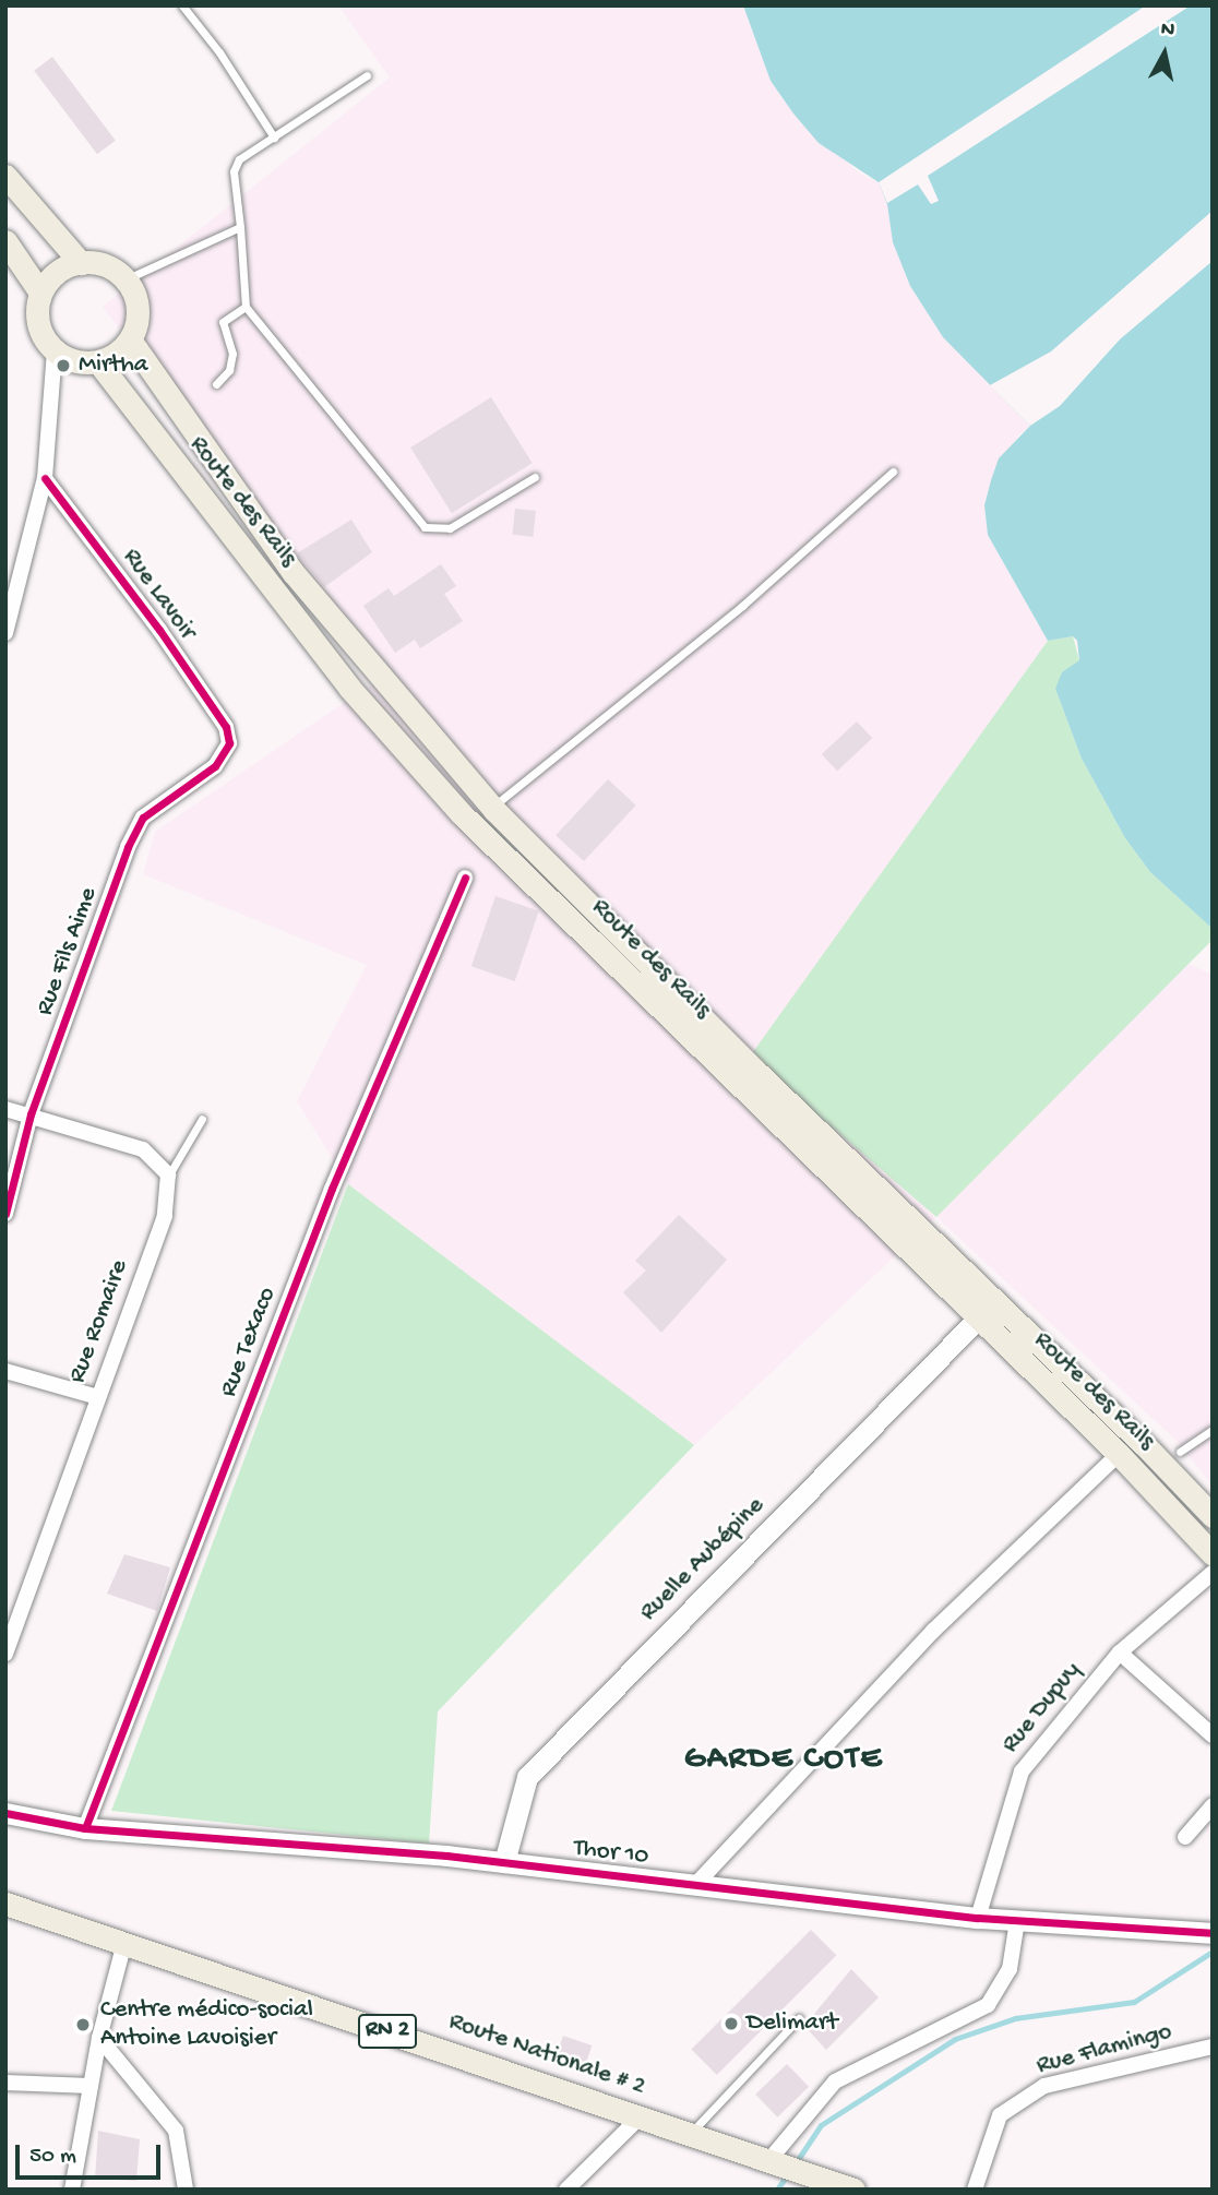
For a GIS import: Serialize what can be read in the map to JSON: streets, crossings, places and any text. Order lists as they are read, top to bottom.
{
  "streets": {
    "main road": ["Route des Rails", "RN 2", "Route Nationale # 2"],
    "street": [
      "Rue Lavoir",
      "Rue Fils Aime",
      "Rue Romaire",
      "Rue Texaco",
      "Ruelle Aubépine",
      "Rue Dupuy",
      "Thor 10",
      "Rue Flamingo"
    ]
  },
  "crossings": [
    ["Route des Rails", "Ruelle Aubépine"],
    ["Rue Lavoir", "Rue Fils Aime"],
    ["Rue Texaco", "Thor 10"],
    ["Ruelle Aubépine", "Thor 10"],
    ["Rue Dupuy", "Thor 10"]
  ],
  "districts": ["GARDE COTE"],
  "places": ["Mirtha", "Delimart", "Centre médico-social Antoine Lavoisier"],
  "scale_bar": "50 m",
  "north": "top"
}
